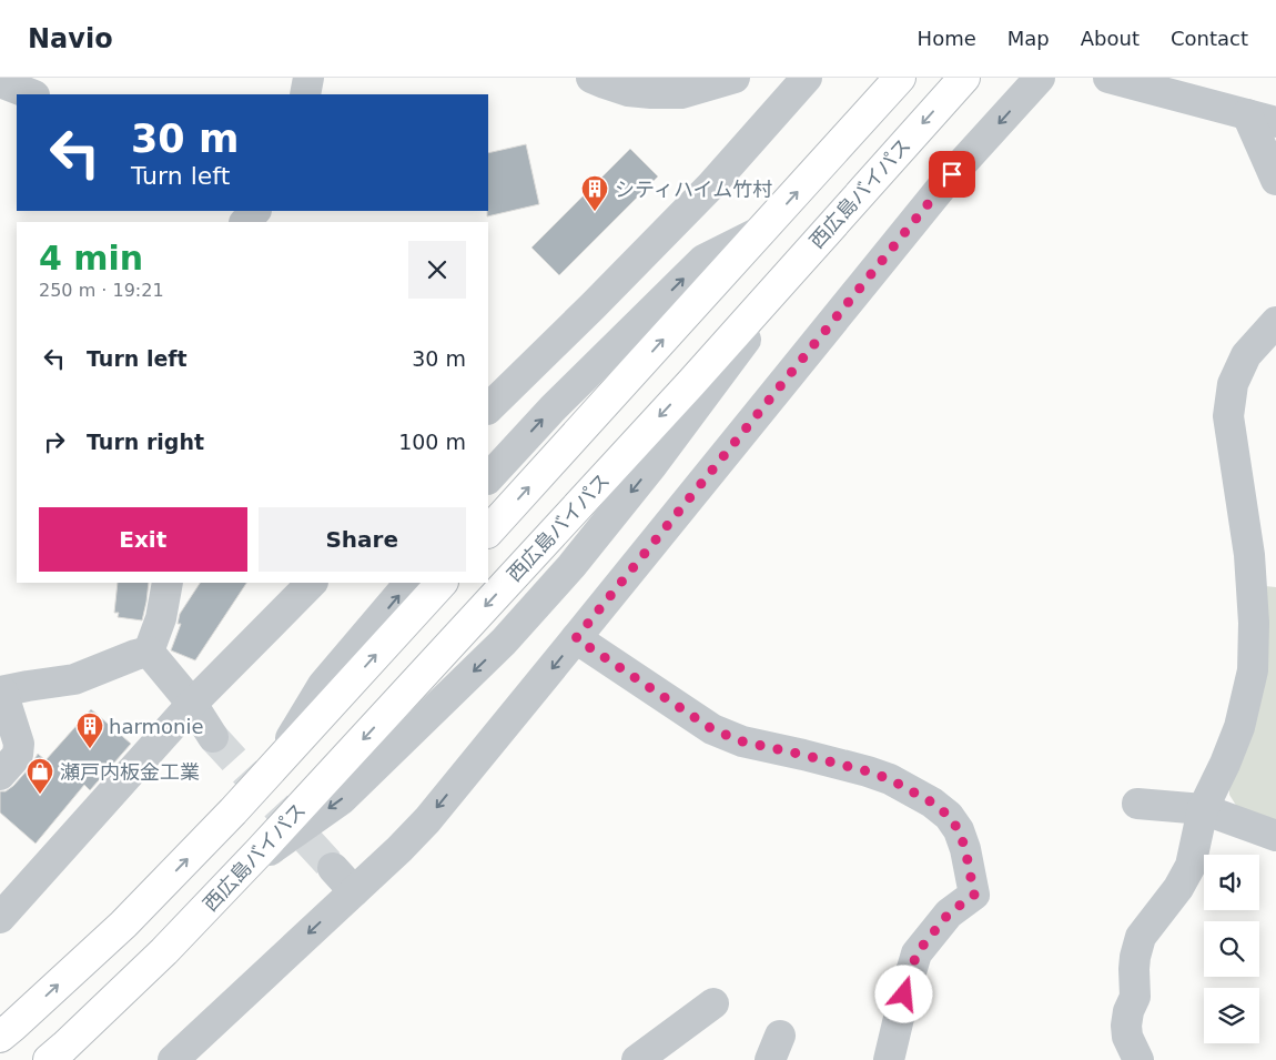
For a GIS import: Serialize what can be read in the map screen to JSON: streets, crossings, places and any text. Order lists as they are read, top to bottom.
{
  "streets": {
    "highway": ["西広島バイパス"]
  },
  "places": {
    "building": ["シティハイム竹村", "harmonie"],
    "shop": ["瀬戸内板金工業"]
  },
  "page": {
    "header": "Navio",
    "nav": [
      "Home",
      "Map",
      "About",
      "Contact"
    ],
    "turn": ["30 m", "Turn left"],
    "heading": ["4 min", "250 m · 19:21"],
    "list": [
      {
        "name": "Turn left",
        "value": "30 m"
      },
      {
        "name": "Turn right",
        "value": "100 m"
      }
    ],
    "buttons": ["Exit", "Share"]
  }
}
